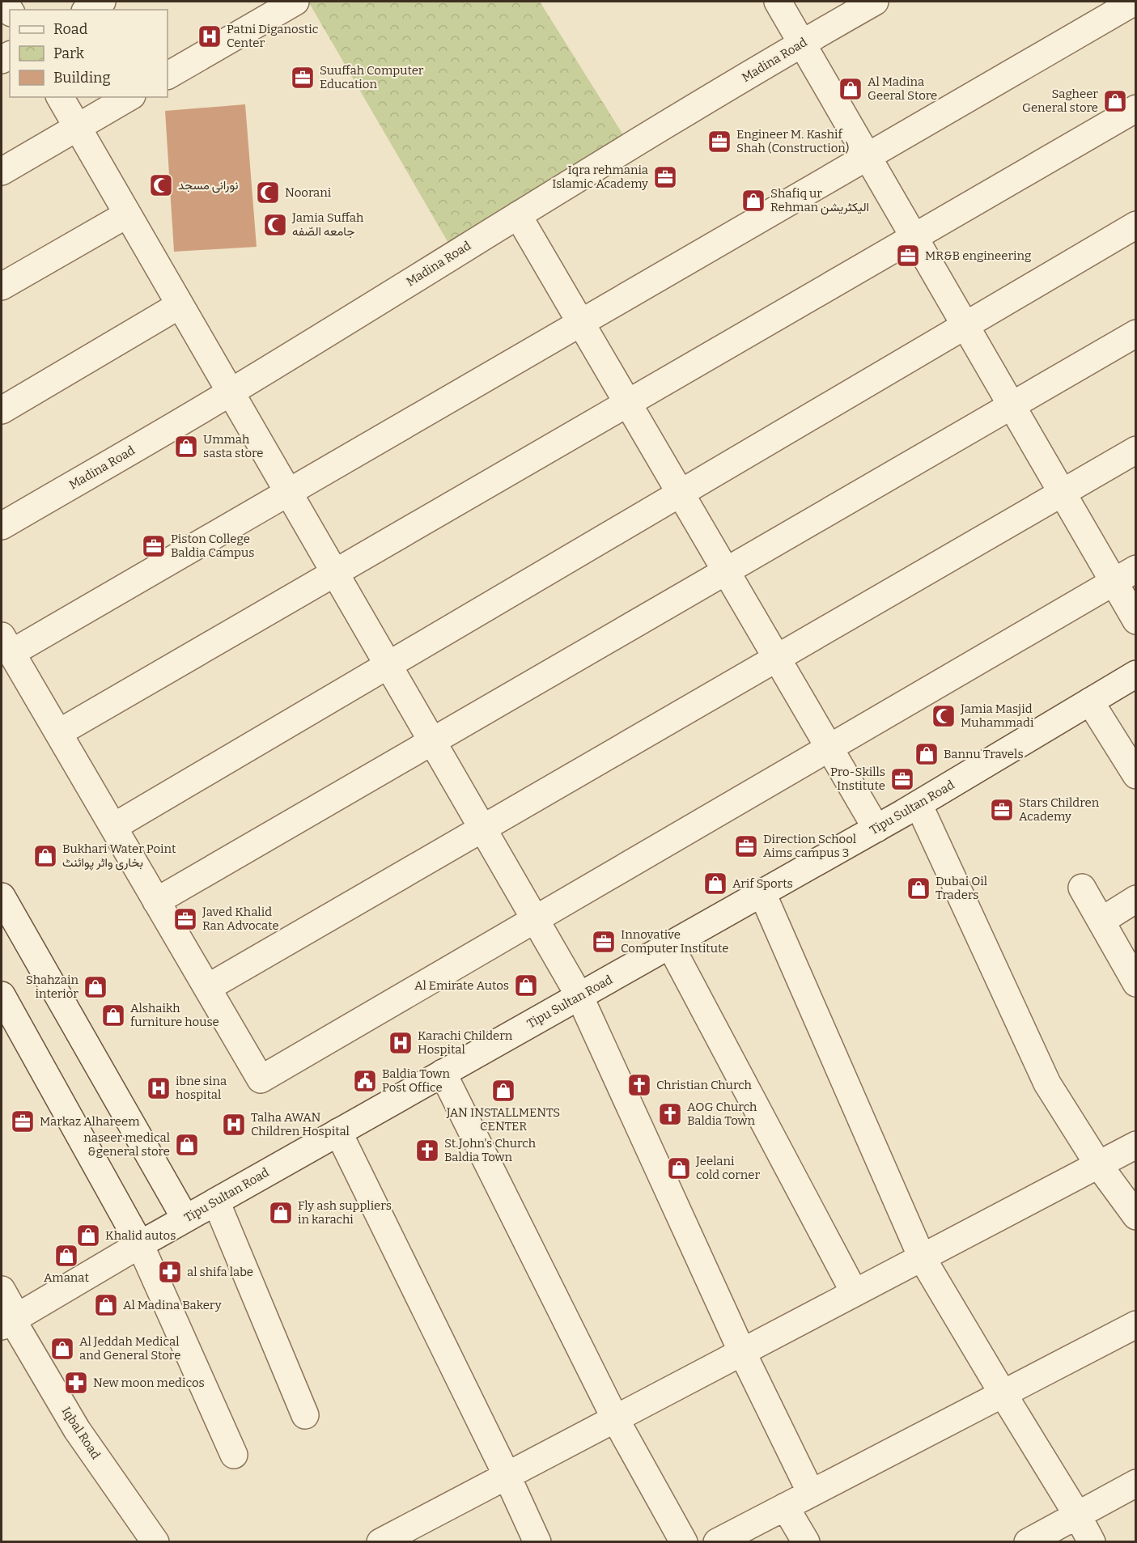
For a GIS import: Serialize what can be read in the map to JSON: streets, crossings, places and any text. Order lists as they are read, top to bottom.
{
  "streets": {
    "street": ["Madina Road", "Tipu Sultan Road", "Iqbal Road"]
  },
  "crossings": [
    ["Tipu Sultan Road", "Iqbal Road"]
  ],
  "places": {
    "hospital": [
      "Patni Diganostic Center",
      "Karachi Childern Hospital",
      "ibne sina hospital",
      "Talha AWAN Children Hospital"
    ],
    "office": [
      "Suuffah Computer Education",
      "Engineer M. Kashif Shah (Construction)",
      "Iqra rehmania Islamic Academy",
      "MR&B engineering",
      "Piston College Baldia Campus",
      "Pro-Skills Institute",
      "Stars Children Academy",
      "Direction School Aims campus 3",
      "Javed Khalid Ran Advocate",
      "Innovative Computer Institute",
      "Markaz Alhareem"
    ],
    "shop": [
      "Al Madina Geeral Store",
      "Sagheer General store",
      "Shafiq ur Rehman الیکٹریشن",
      "Ummah sasta store",
      "Bannu Travels",
      "Bukhari Water Point بخاری واٹر پوائنٹ",
      "Arif Sports",
      "Dubai Oil Traders",
      "Al Emirate Autos",
      "Shahzain interior",
      "Alshaikh furniture house",
      "JAN INSTALLMENTS CENTER",
      "naseer medical &general store",
      "Jeelani cold corner",
      "Fly ash suppliers in karachi",
      "Khalid autos",
      "Amanat",
      "Al Madina Bakery",
      "Al Jeddah Medical and General Store"
    ],
    "mosque": [
      "نورانی مسجد",
      "Noorani",
      "Jamia Suffah جامعه الصّفه",
      "Jamia Masjid Muhammadi"
    ],
    "public building": ["Baldia Town Post Office"],
    "church": ["Christian Church", "AOG Church Baldia Town", "St.John's Church Baldia Town"],
    "pharmacy": ["al shifa labe", "New moon medicos"]
  },
  "legend": ["Road", "Park", "Building"]
}
